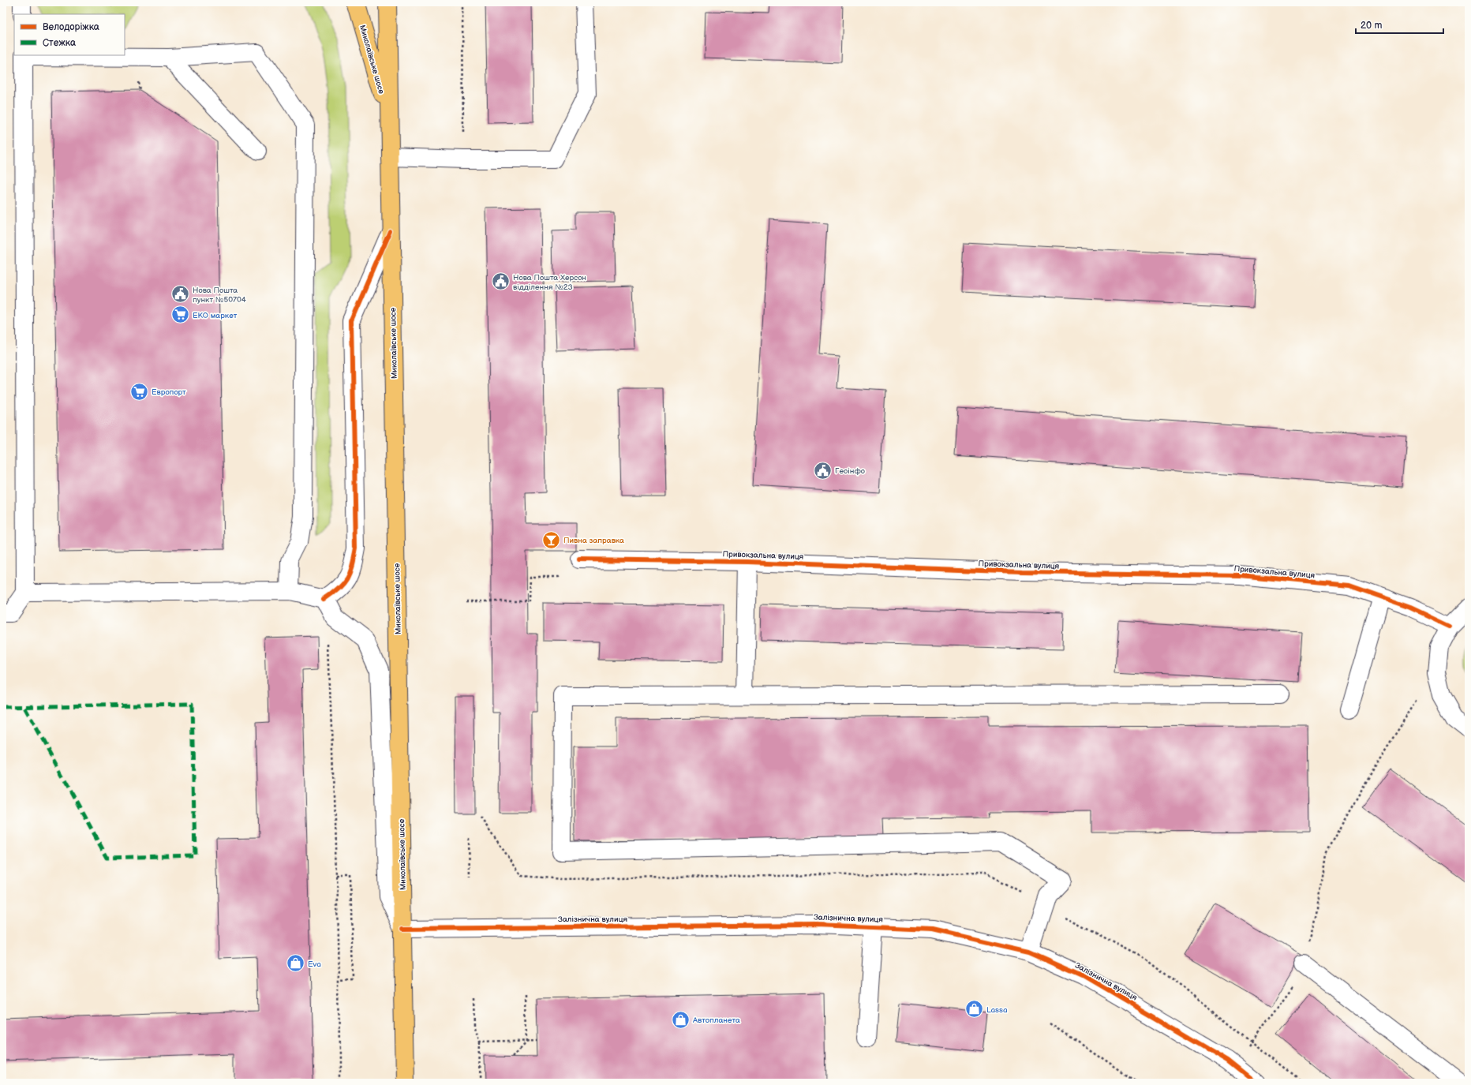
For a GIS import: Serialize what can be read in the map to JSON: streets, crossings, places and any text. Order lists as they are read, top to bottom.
{
  "streets": {
    "main road": ["Миколаївське шосе"],
    "street": ["Привокзальна вулиця", "Залізнична вулиця"]
  },
  "crossings": [
    ["Миколаївське шосе", "Залізнична вулиця"]
  ],
  "places": {
    "public building": ["Нова Пошта Херсон відділення №23", "Нова Пошта пункт №50704", "Геоінфо"],
    "supermarket": ["ЕКО маркет", "Европорт"],
    "bar": ["Пивна заправка"],
    "shop": ["Eva", "Lassa", "Автопланета"]
  },
  "legend": ["Велодоріжка", "Стежка"],
  "scale_bar": "20 m"
}
